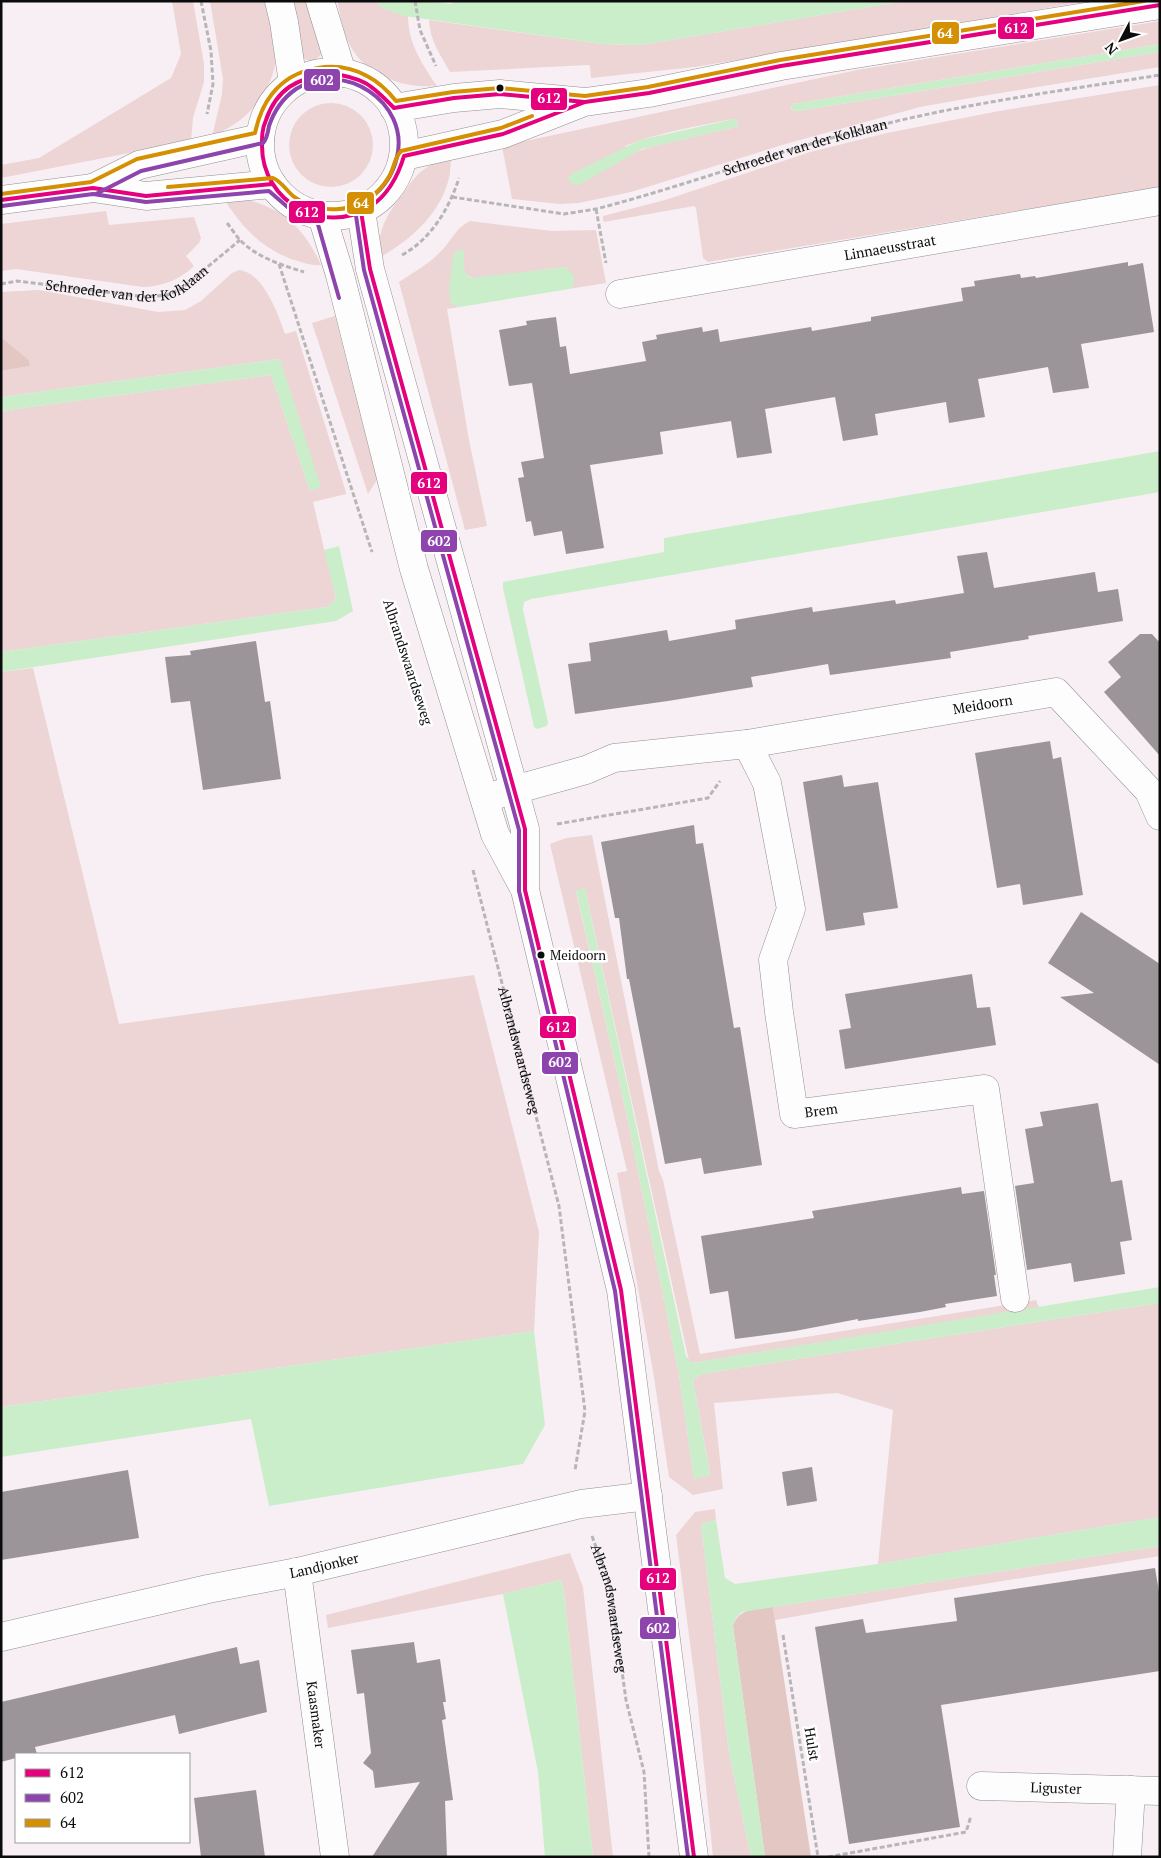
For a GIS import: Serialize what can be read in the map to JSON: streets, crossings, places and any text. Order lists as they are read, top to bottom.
{
  "streets": {
    "street": [
      "Linnaeusstraat",
      "Meidoorn",
      "Brem",
      "Landjonker",
      "Kaasmaker",
      "Liguster"
    ],
    "path": ["Schroeder van der Kolklaan", "Albrandswaardseweg", "Hulst"]
  },
  "crossings": [
    ["Albrandswaardseweg", "Landjonker"],
    ["Meidoorn", "Brem"],
    ["Landjonker", "Kaasmaker"]
  ],
  "places": ["Meidoorn"],
  "lines": ["transit line 64", "transit line 612", "transit line 602"],
  "legend": ["612", "602", "64"],
  "north": "bottom left"
}
